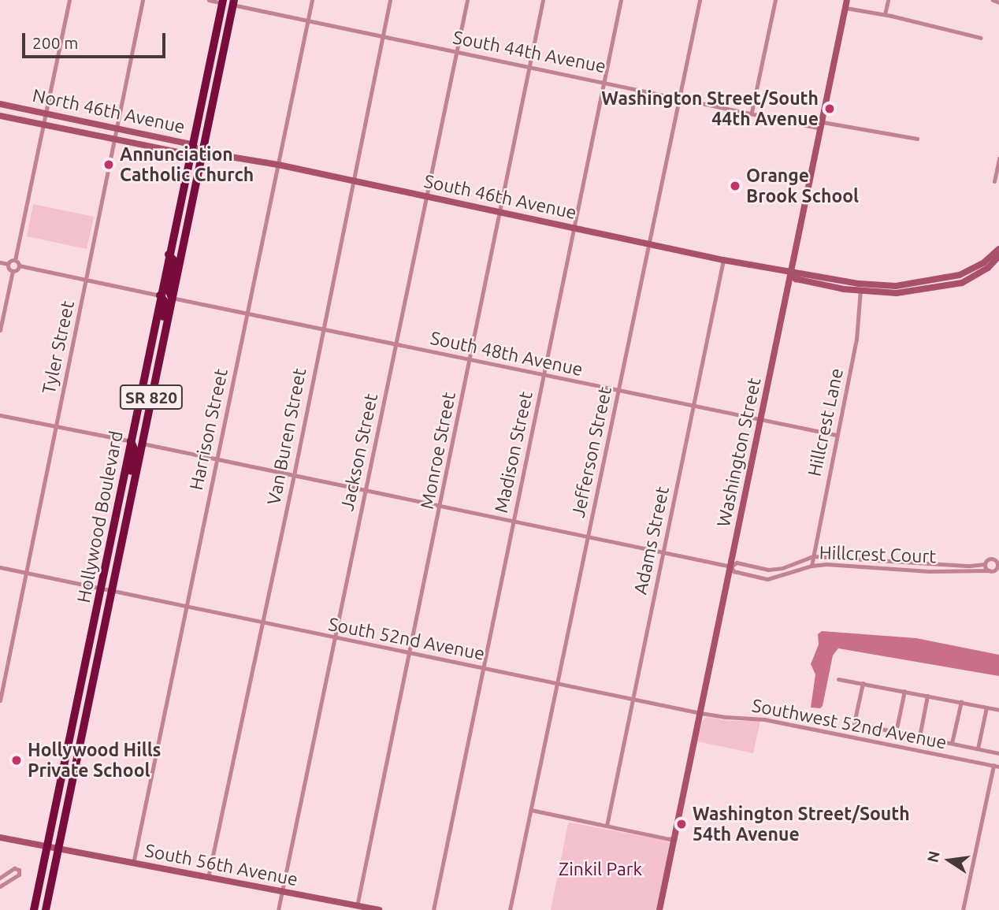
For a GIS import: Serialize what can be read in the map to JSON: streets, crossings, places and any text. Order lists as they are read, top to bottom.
{
  "streets": {
    "highway": ["SR 820", "Hollywood Boulevard"],
    "street": [
      "South 44th Avenue",
      "North 46th Avenue",
      "South 46th Avenue",
      "Tyler Street",
      "South 48th Avenue",
      "Hillcrest Lane",
      "Harrison Street",
      "Van Buren Street",
      "Monroe Street",
      "Jackson Street",
      "Madison Street",
      "Jefferson Street",
      "Washington Street",
      "Adams Street",
      "Hillcrest Court",
      "South 52nd Avenue",
      "Southwest 52nd Avenue",
      "South 56th Avenue"
    ]
  },
  "crossings": [
    ["South 44th Avenue", "Harrison Street"],
    ["South 44th Avenue", "Van Buren Street"],
    ["South 44th Avenue", "Monroe Street"],
    ["South 44th Avenue", "Jackson Street"],
    ["South 44th Avenue", "Madison Street"],
    ["South 44th Avenue", "Jefferson Street"],
    ["South 44th Avenue", "Washington Street"],
    ["South 44th Avenue", "Hollywood Boulevard"],
    ["North 46th Avenue", "South 46th Avenue"],
    ["North 46th Avenue", "Tyler Street"],
    ["North 46th Avenue", "Hollywood Boulevard"],
    ["South 46th Avenue", "Hillcrest Lane"],
    ["South 46th Avenue", "Harrison Street"],
    ["South 46th Avenue", "Van Buren Street"],
    ["South 46th Avenue", "Monroe Street"],
    ["South 46th Avenue", "Jackson Street"],
    ["South 46th Avenue", "Madison Street"],
    ["South 46th Avenue", "Jefferson Street"],
    ["South 46th Avenue", "Washington Street"],
    ["South 46th Avenue", "Hollywood Boulevard"],
    ["South 46th Avenue", "Adams Street"],
    ["Tyler Street", "South 52nd Avenue"],
    ["South 48th Avenue", "Hillcrest Lane"],
    ["South 48th Avenue", "Harrison Street"],
    ["South 48th Avenue", "Van Buren Street"],
    ["South 48th Avenue", "Monroe Street"],
    ["South 48th Avenue", "Jackson Street"],
    ["South 48th Avenue", "Madison Street"],
    ["South 48th Avenue", "Jefferson Street"],
    ["South 48th Avenue", "Washington Street"],
    ["South 48th Avenue", "Hollywood Boulevard"],
    ["South 48th Avenue", "Adams Street"],
    ["Hillcrest Lane", "Hillcrest Court"],
    ["Harrison Street", "South 52nd Avenue"],
    ["Harrison Street", "South 56th Avenue"],
    ["Van Buren Street", "South 52nd Avenue"],
    ["Van Buren Street", "South 56th Avenue"],
    ["Monroe Street", "South 52nd Avenue"],
    ["Monroe Street", "South 56th Avenue"],
    ["Jackson Street", "South 52nd Avenue"],
    ["Jackson Street", "South 56th Avenue"],
    ["Madison Street", "South 52nd Avenue"],
    ["Jefferson Street", "South 52nd Avenue"],
    ["Washington Street", "Hillcrest Court"],
    ["Washington Street", "South 52nd Avenue"],
    ["Washington Street", "Southwest 52nd Avenue"],
    ["Hollywood Boulevard", "South 52nd Avenue"],
    ["Hollywood Boulevard", "South 56th Avenue"],
    ["Adams Street", "South 52nd Avenue"],
    ["South 52nd Avenue", "Southwest 52nd Avenue"]
  ],
  "parks": ["Zinkil Park"],
  "places": [
    "Washington Street/South 44th Avenue",
    "Annunciation Catholic Church",
    "Orange Brook School",
    "Hollywood Hills Private School",
    "Washington Street/South 54th Avenue"
  ],
  "scale_bar": "200 m",
  "north": "left"
}
